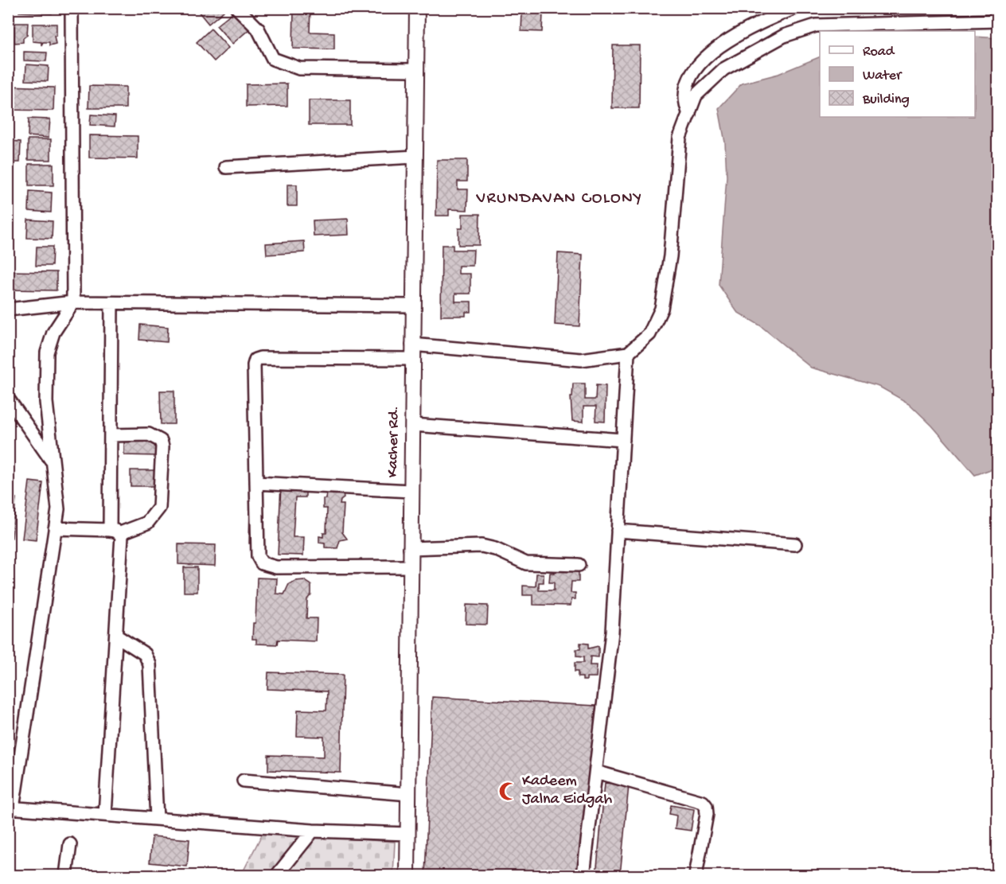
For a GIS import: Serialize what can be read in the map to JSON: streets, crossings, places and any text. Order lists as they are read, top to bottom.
{
  "streets": {
    "main road": ["Kacher Rd."]
  },
  "districts": ["VRUNDAVAN COLONY"],
  "places": {
    "mosque": ["Kadeem Jalna Eidgah"]
  },
  "legend": ["Road", "Water", "Building"]
}
